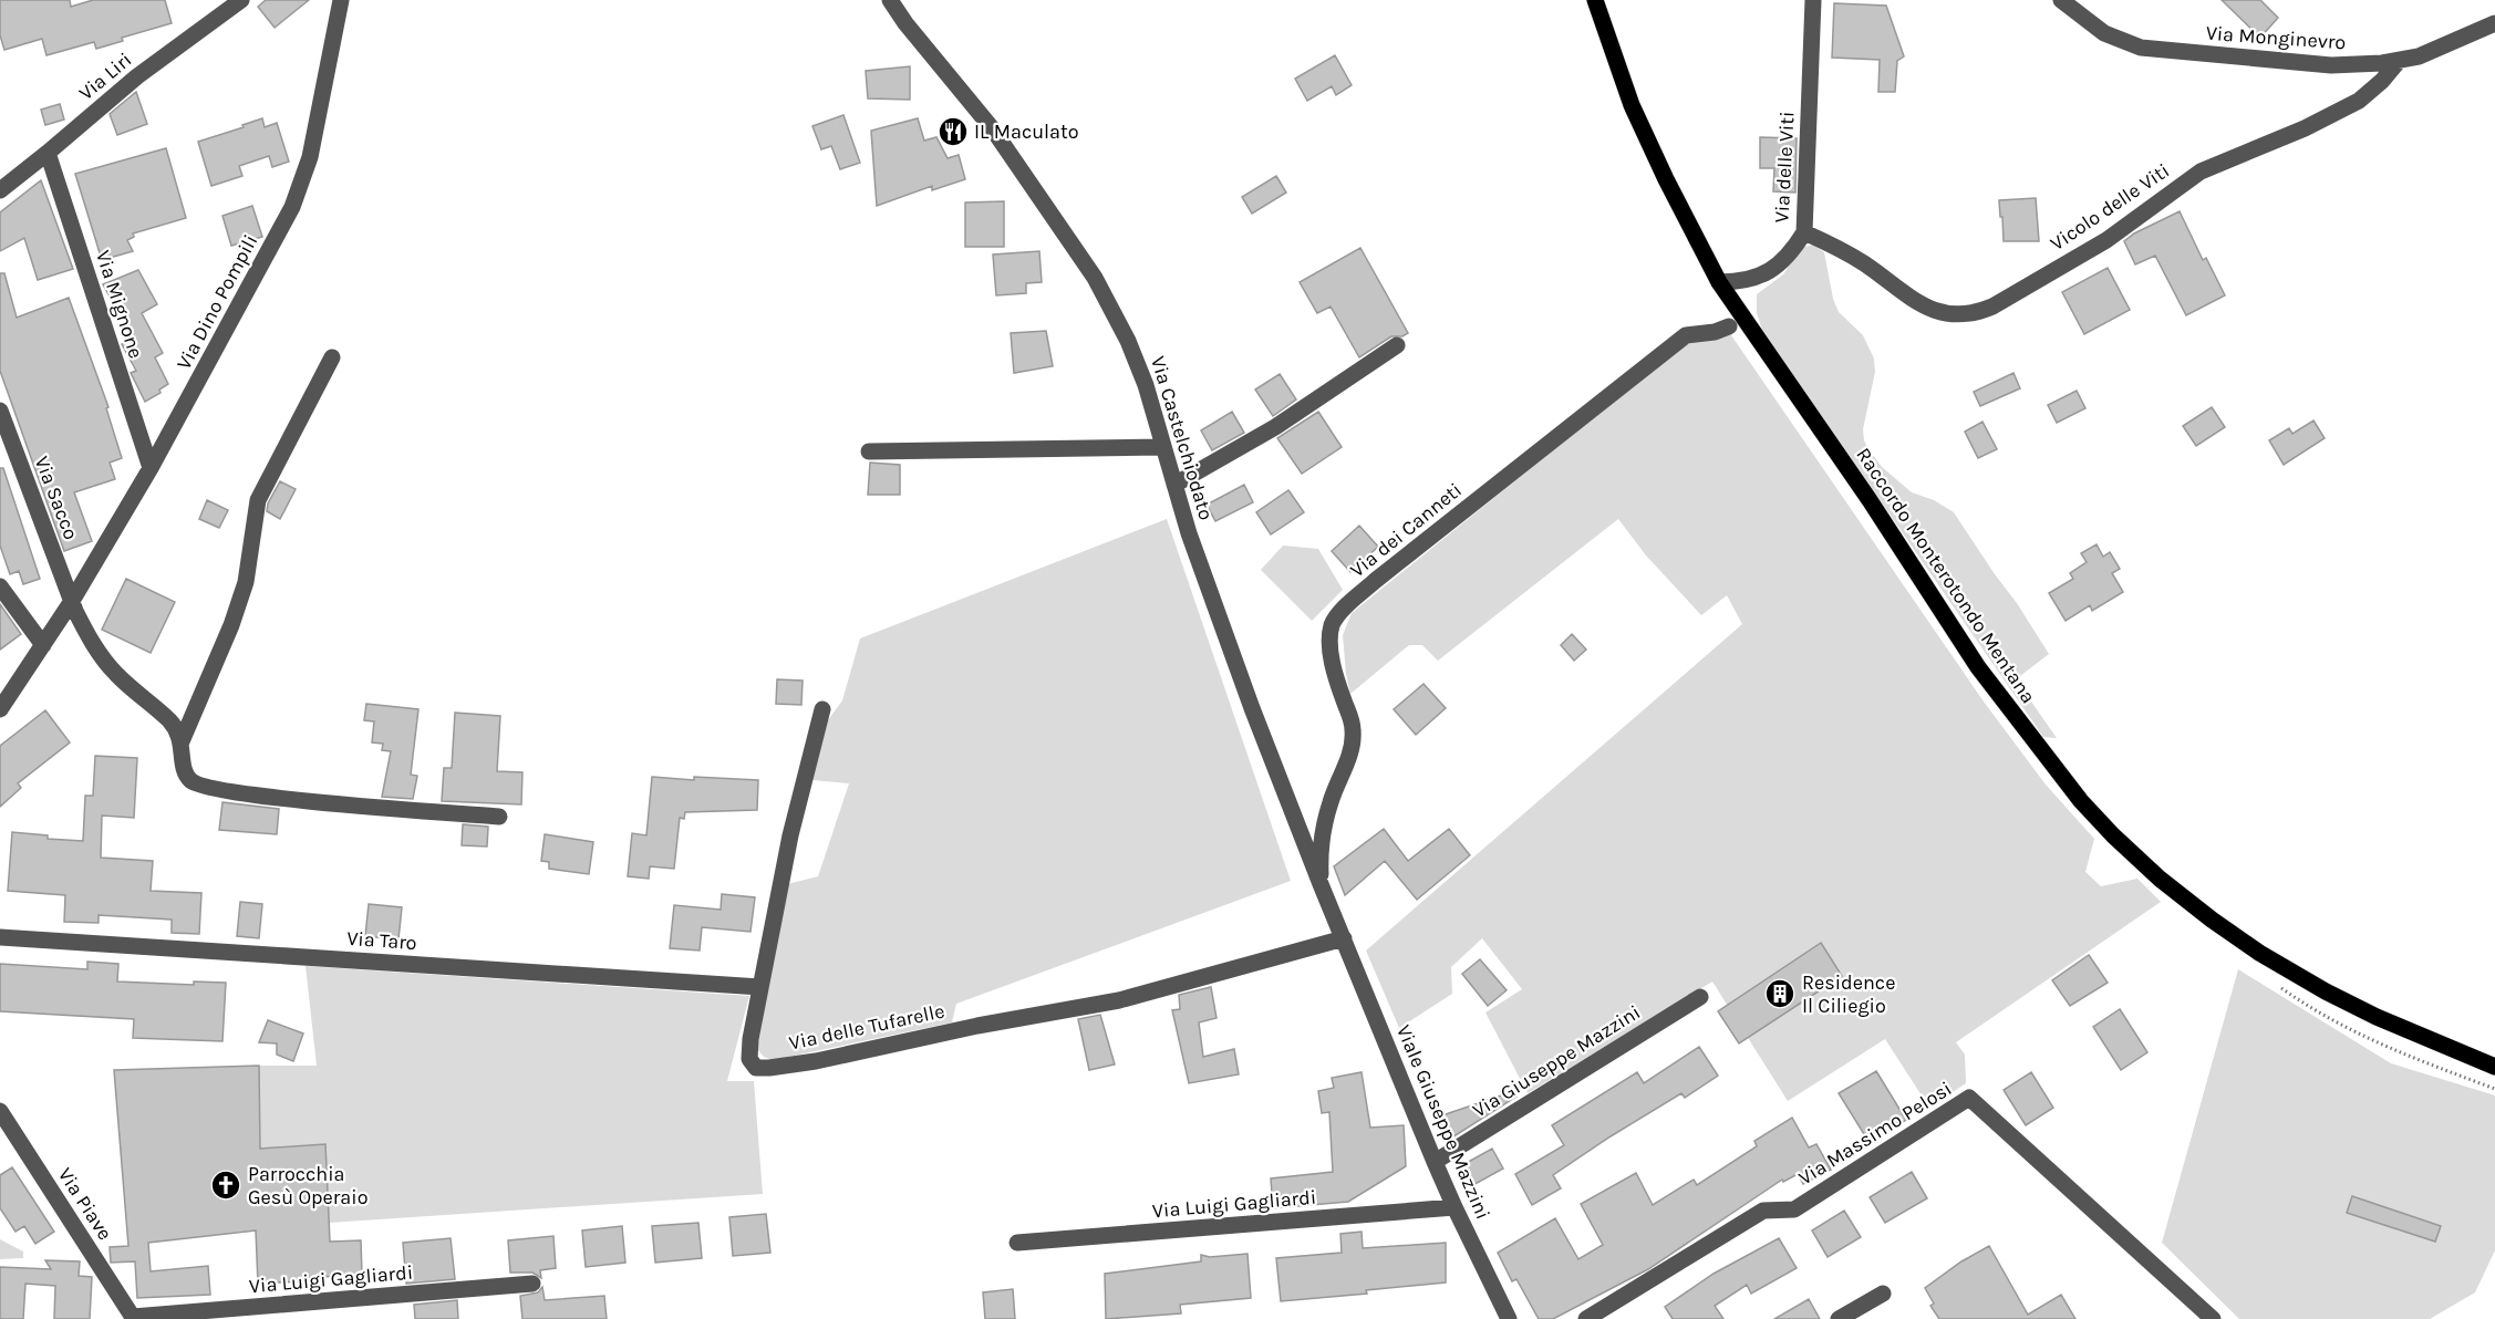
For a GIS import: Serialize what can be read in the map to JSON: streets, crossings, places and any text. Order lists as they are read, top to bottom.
{
  "streets": {
    "main road": ["Raccordo Monterotondo Mentana"],
    "street": [
      "Via Monginevro",
      "Via Liri",
      "Via delle Viti",
      "Vicolo delle Viti",
      "Via Dino Pompili",
      "Via Mignone",
      "Via Castelchiodato",
      "Via Sacco",
      "Via dei Canneti",
      "Via Taro",
      "Via delle Tufarelle",
      "Via Giuseppe Mazzini",
      "Viale Giuseppe Mazzini",
      "Via Massimo Pelosi",
      "Via Piave",
      "Via Luigi Gagliardi"
    ]
  },
  "crossings": [
    ["Via Monginevro", "Vicolo delle Viti"],
    ["Via Liri", "Via Mignone"],
    ["Via delle Viti", "Vicolo delle Viti"],
    ["Via delle Viti", "Raccordo Monterotondo Mentana"],
    ["Via Dino Pompili", "Via Mignone"],
    ["Via Dino Pompili", "Via Sacco"],
    ["Via Castelchiodato", "Via dei Canneti"],
    ["Via Castelchiodato", "Via delle Tufarelle"],
    ["Via Castelchiodato", "Viale Giuseppe Mazzini"],
    ["Via Taro", "Via delle Tufarelle"],
    ["Via delle Tufarelle", "Viale Giuseppe Mazzini"],
    ["Via Giuseppe Mazzini", "Viale Giuseppe Mazzini"],
    ["Viale Giuseppe Mazzini", "Via Luigi Gagliardi"],
    ["Via Piave", "Via Luigi Gagliardi"]
  ],
  "places": {
    "restaurant": ["IL Maculato"],
    "building": ["Residence Il Ciliegio"],
    "church": ["Parrocchia Gesù Operaio"]
  }
}
